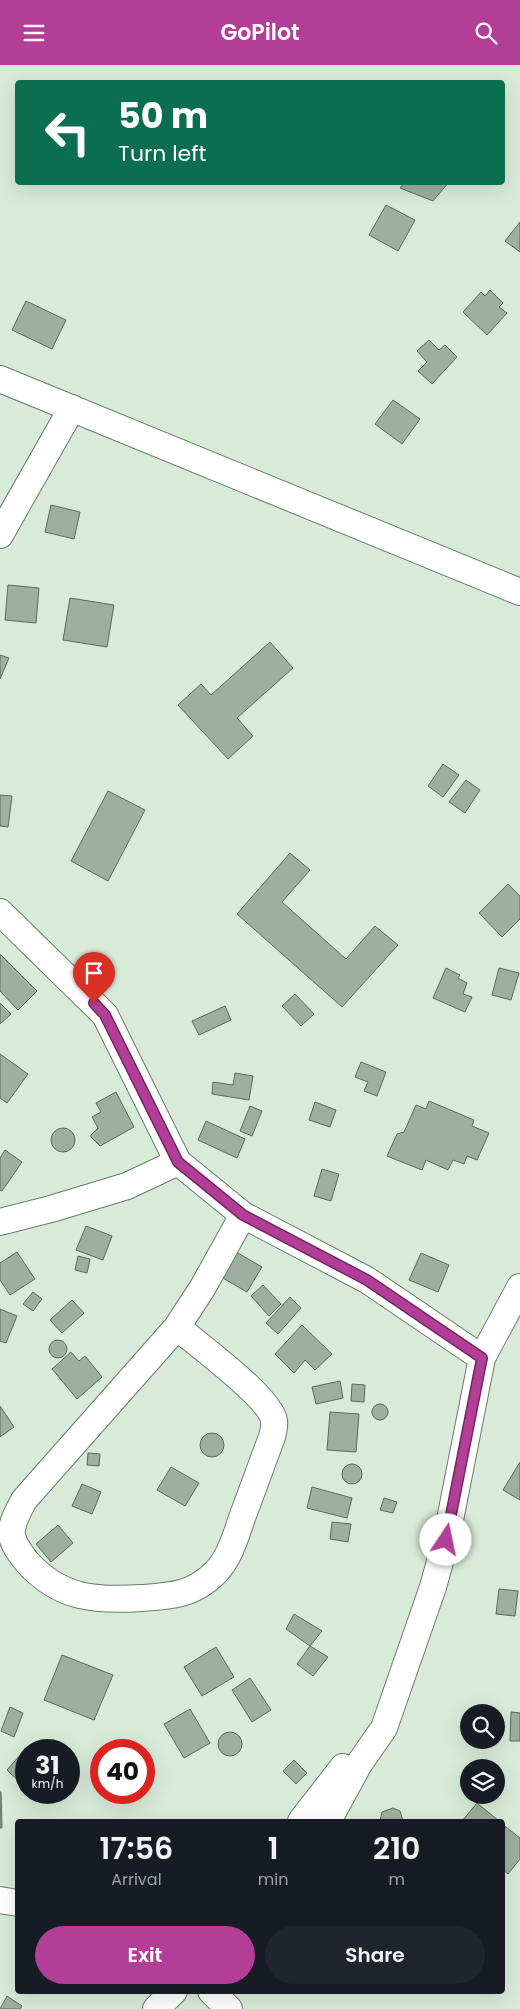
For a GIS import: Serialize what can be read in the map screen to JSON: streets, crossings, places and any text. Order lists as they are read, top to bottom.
{
  "page": {
    "header": "GoPilot",
    "turn": ["50 m", "Turn left"],
    "speed": "31 km/h",
    "limit": "40",
    "eta": [
      "17:56",
      "Arrival",
      "1",
      "min",
      "210",
      "m"
    ],
    "buttons": ["Exit", "Share"]
  }
}
